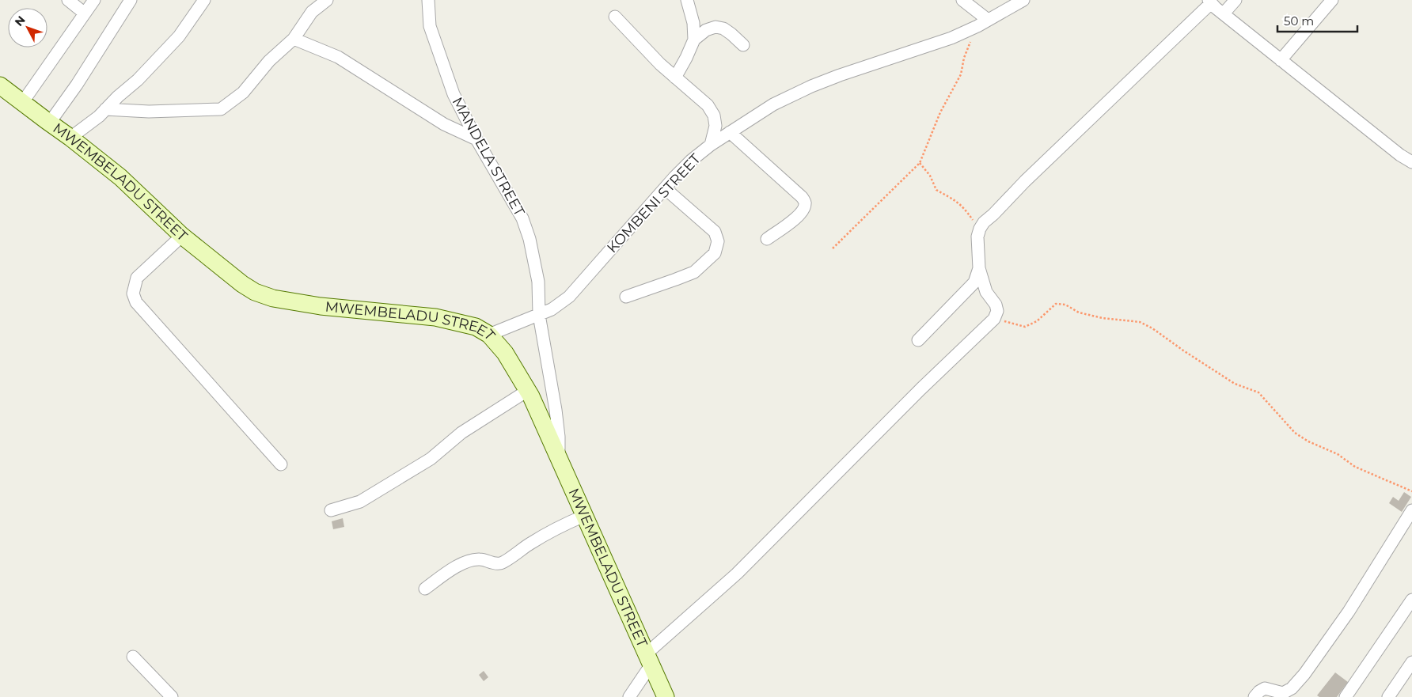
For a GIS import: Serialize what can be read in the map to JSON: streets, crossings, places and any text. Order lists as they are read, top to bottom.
{
  "streets": {
    "street": ["MANDELA STREET", "MWEMBELADU STREET", "KOMBENI STREET"]
  },
  "crossings": [
    ["MANDELA STREET", "MWEMBELADU STREET"],
    ["MANDELA STREET", "KOMBENI STREET"],
    ["MWEMBELADU STREET", "KOMBENI STREET"]
  ],
  "scale_bar": "50 m",
  "north": "top left"
}
